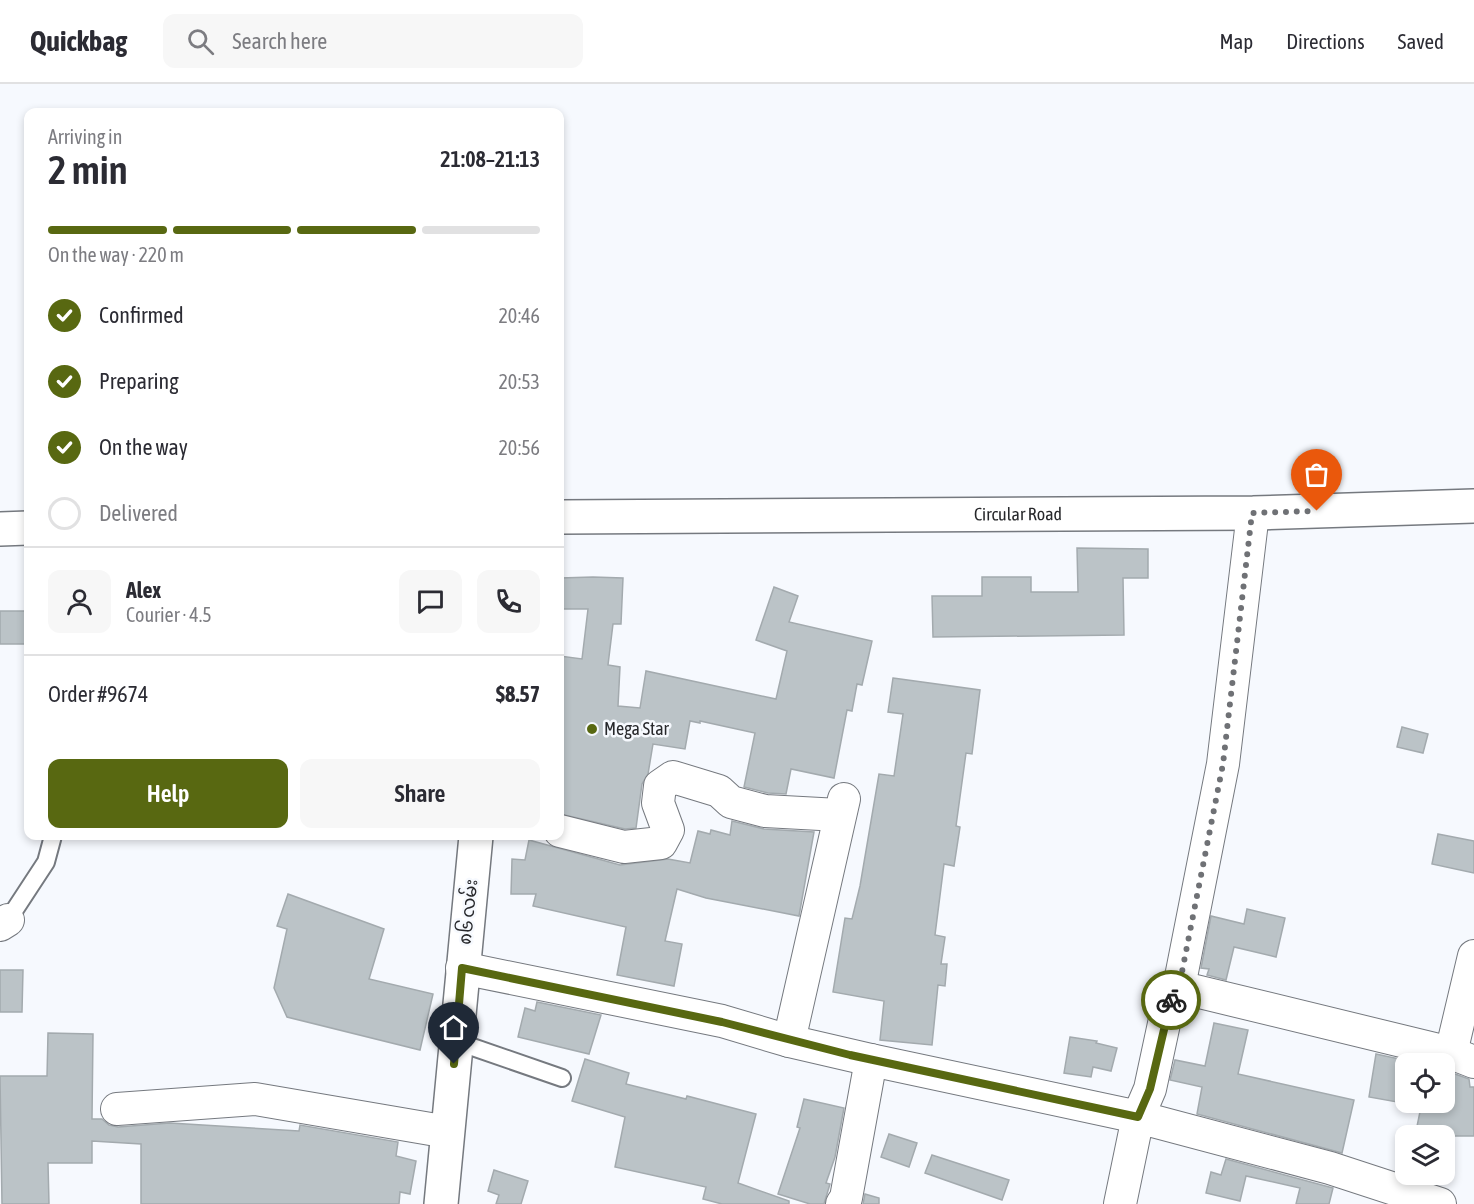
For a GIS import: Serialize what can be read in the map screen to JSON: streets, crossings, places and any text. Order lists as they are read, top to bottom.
{
  "streets": {
    "main road": ["Circular Road", "၈၆ လမ်း"]
  },
  "places": ["Mega Star"],
  "page": {
    "header": "Quickbag",
    "search": "Search here",
    "nav": ["Map", "Directions", "Saved"],
    "heading": ["2 min", "Arriving in", "21:08–21:13"],
    "panel": [
      "Alex",
      "Courier · 4.5",
      "Order #9674",
      "$8.57"
    ],
    "bar": "On the way · 220 m",
    "list": [
      ["Confirmed", "20:46"],
      ["Preparing", "20:53"],
      ["On the way", "20:56"],
      "Delivered"
    ],
    "buttons": ["Help", "Share"]
  }
}
